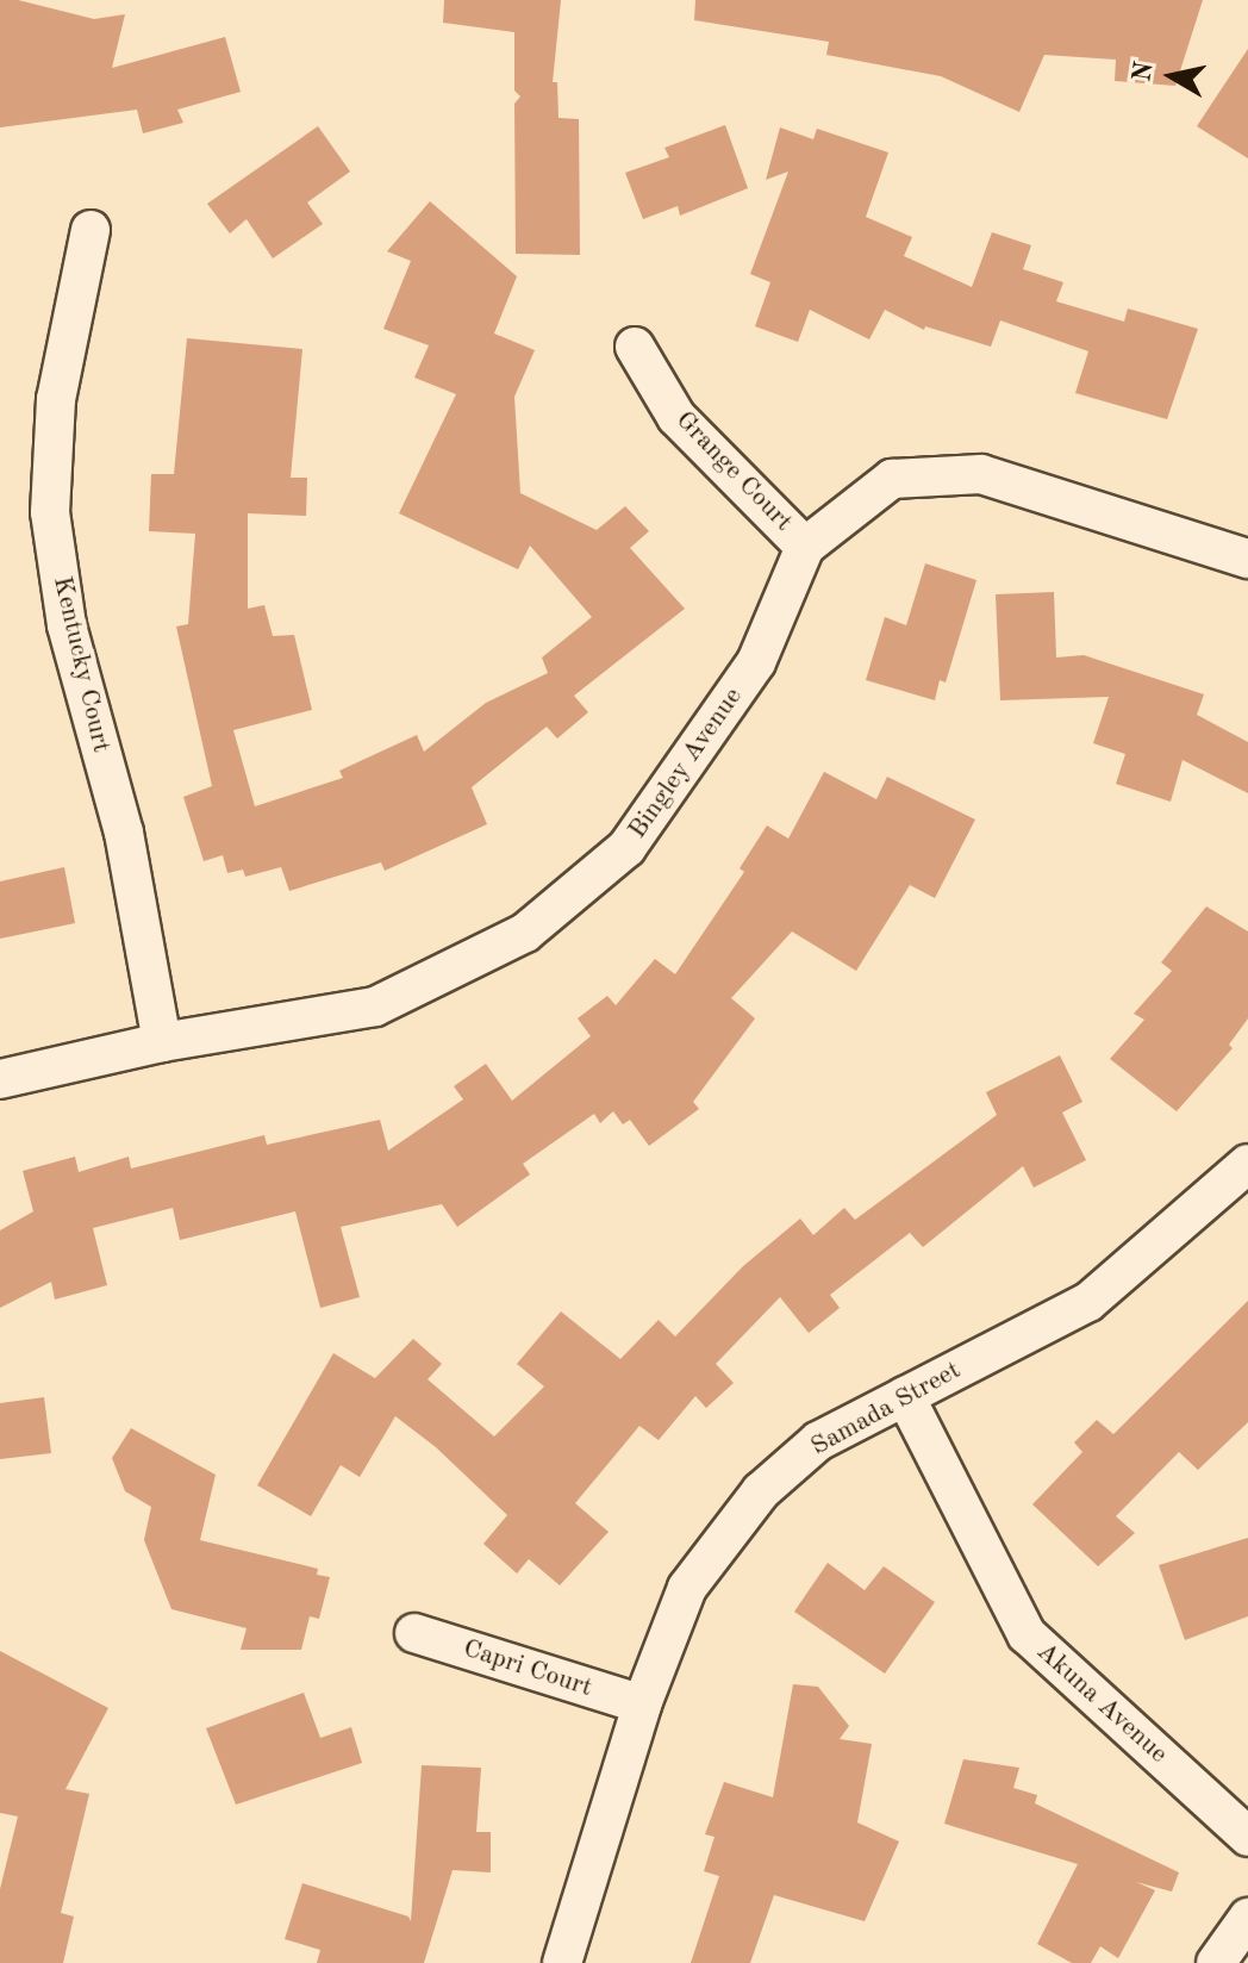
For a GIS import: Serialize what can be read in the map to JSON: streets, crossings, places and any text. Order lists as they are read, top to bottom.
{
  "streets": {
    "street": [
      "Grange Court",
      "Kentucky Court",
      "Bingley Avenue",
      "Samada Street",
      "Capri Court",
      "Akuna Avenue"
    ]
  },
  "crossings": [
    ["Grange Court", "Bingley Avenue"],
    ["Kentucky Court", "Bingley Avenue"],
    ["Samada Street", "Capri Court"],
    ["Samada Street", "Akuna Avenue"]
  ],
  "north": "left"
}
